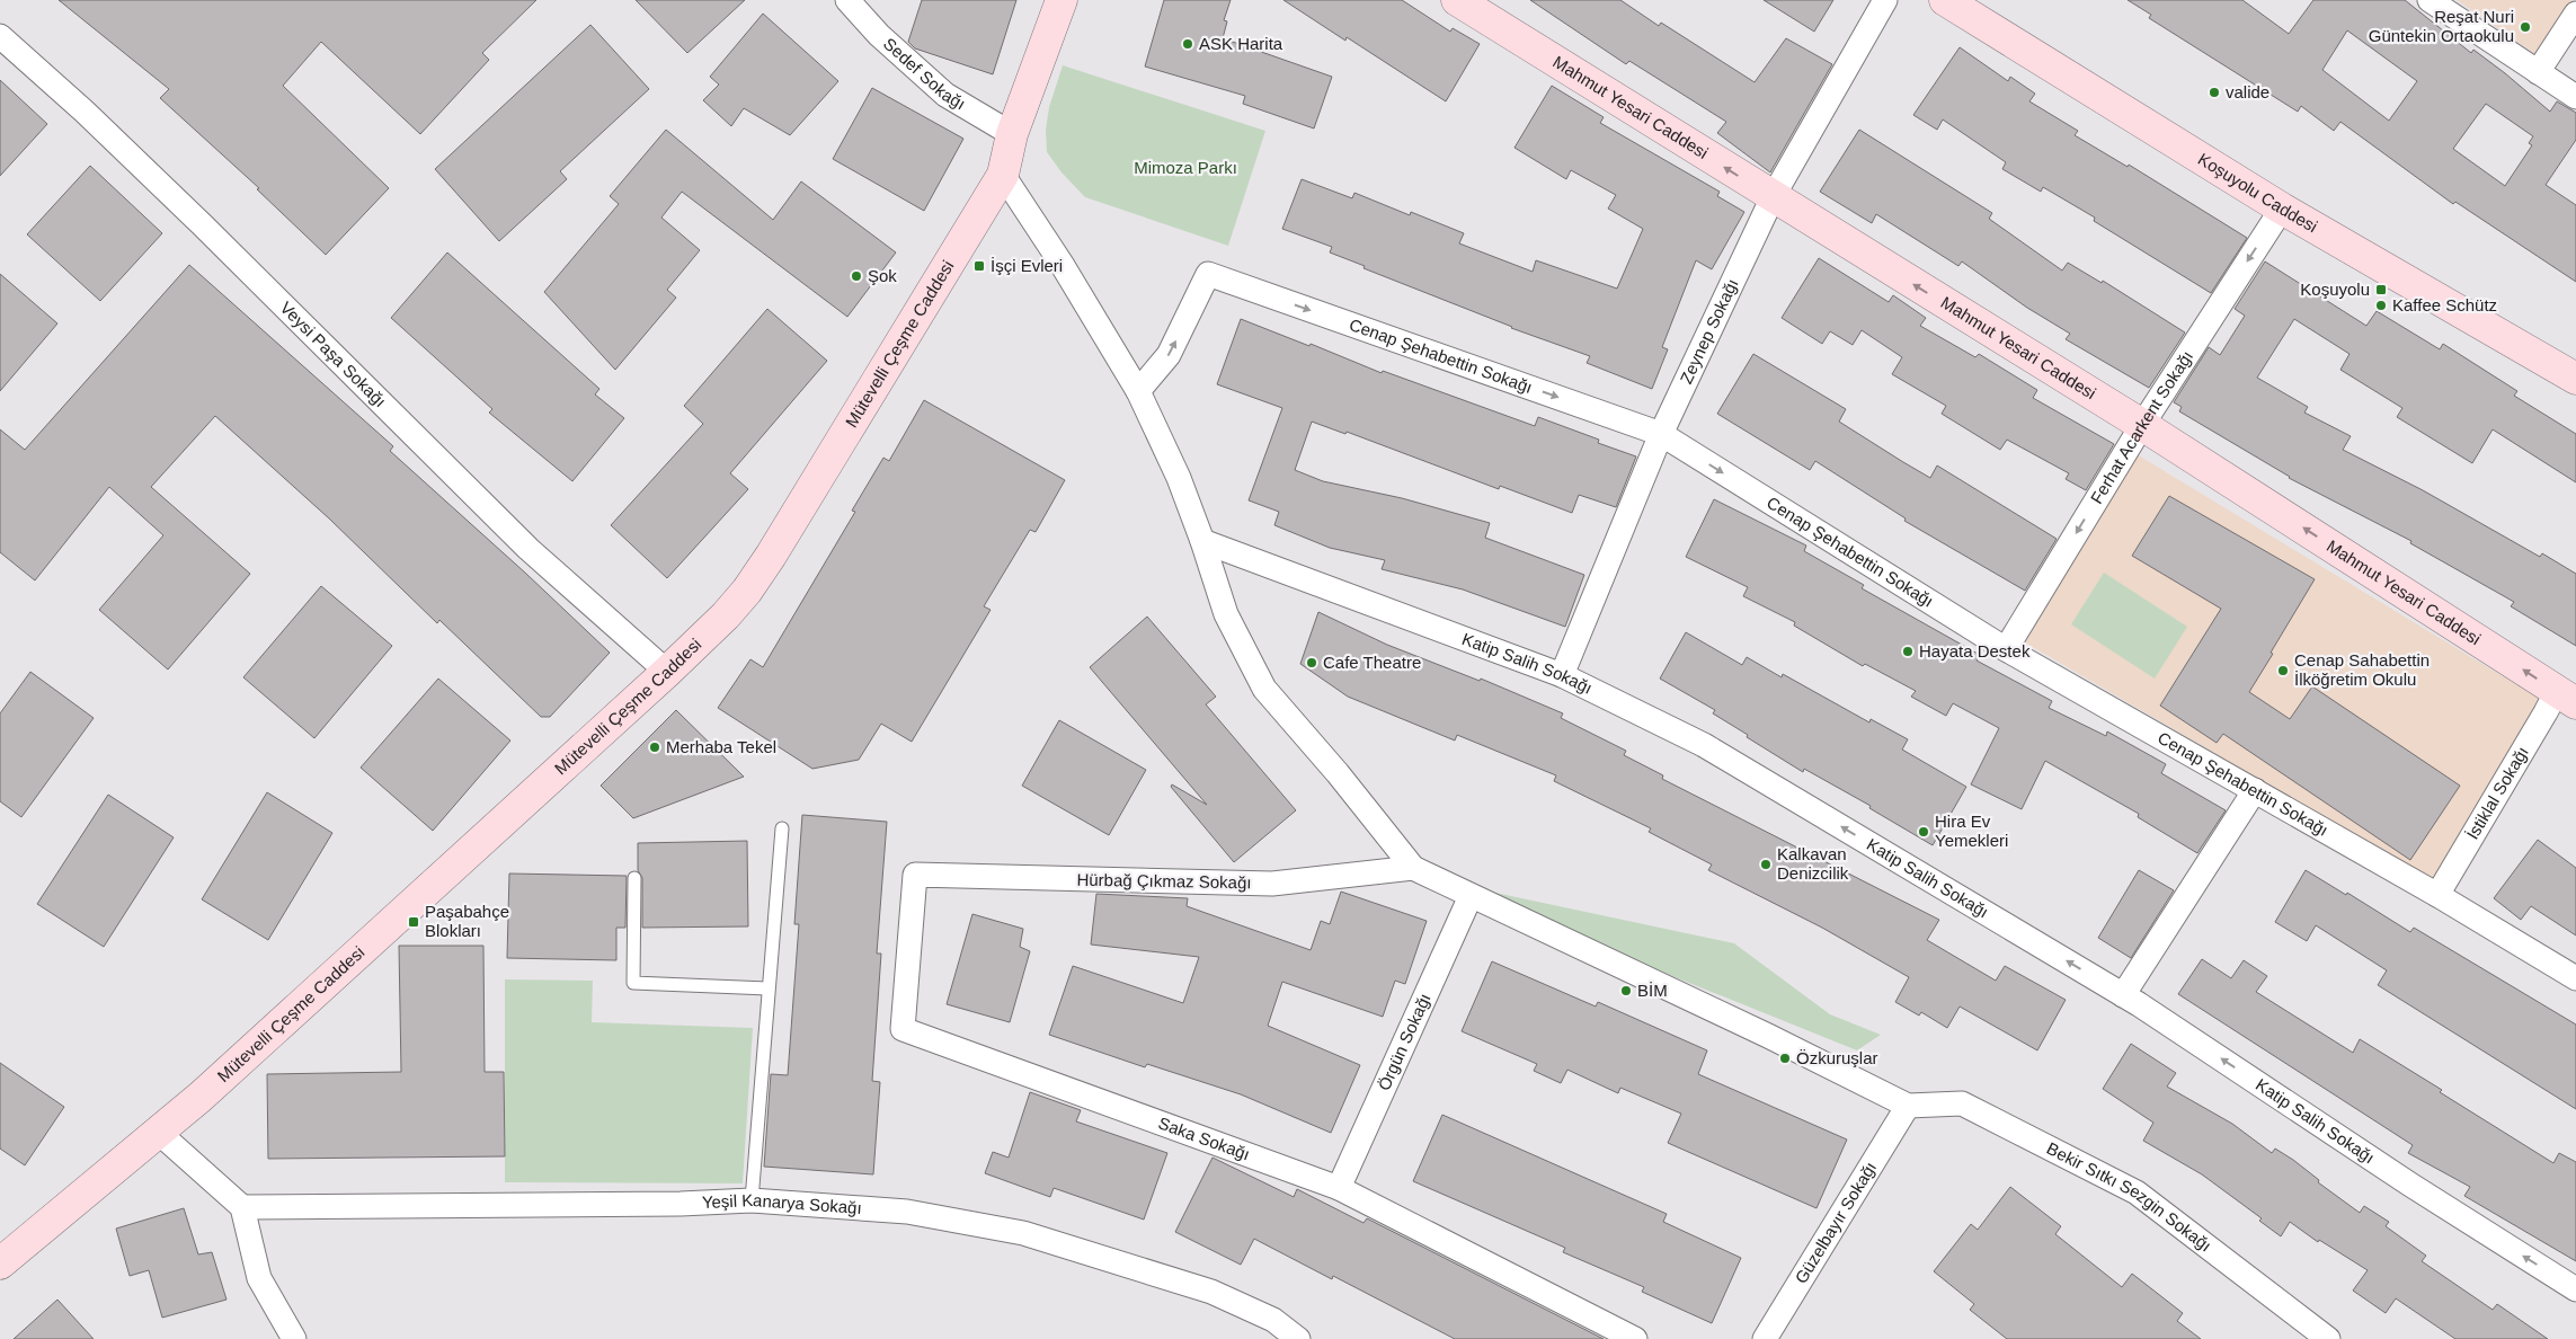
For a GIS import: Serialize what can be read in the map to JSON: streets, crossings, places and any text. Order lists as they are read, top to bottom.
{
  "streets": {
    "street": [
      "Sedef Sokağı",
      "Mahmut Yesari Caddesi",
      "Koşuyolu Caddesi",
      "Zeynep Sokağı",
      "Mütevelli Çeşme Caddesi",
      "Veysi Paşa Sokağı",
      "Cenap Şehabettin Sokağı",
      "Ferhat Acarkent Sokağı",
      "Katip Salih Sokağı",
      "İstiklal Sokağı",
      "Hürbağ Çıkmaz Sokağı",
      "Örgün Sokağı",
      "Saka Sokağı",
      "Bekir Sıtkı Sezgin Sokağı",
      "Yeşil Kanarya Sokağı",
      "Güzelbayır Sokağı"
    ]
  },
  "crossings": [
    ["Sedef Sokağı", "Mütevelli Çeşme Caddesi"],
    ["Mahmut Yesari Caddesi", "Zeynep Sokağı"],
    ["Mahmut Yesari Caddesi", "Ferhat Acarkent Sokağı"],
    ["Mahmut Yesari Caddesi", "İstiklal Sokağı"],
    ["Koşuyolu Caddesi", "Ferhat Acarkent Sokağı"],
    ["Zeynep Sokağı", "Cenap Şehabettin Sokağı"],
    ["Zeynep Sokağı", "Katip Salih Sokağı"],
    ["Mütevelli Çeşme Caddesi", "Veysi Paşa Sokağı"],
    ["Cenap Şehabettin Sokağı", "Ferhat Acarkent Sokağı"],
    ["Cenap Şehabettin Sokağı", "İstiklal Sokağı"],
    ["Hürbağ Çıkmaz Sokağı", "Saka Sokağı"],
    ["Örgün Sokağı", "Saka Sokağı"],
    ["Bekir Sıtkı Sezgin Sokağı", "Güzelbayır Sokağı"]
  ],
  "one_way": [
    "Mahmut Yesari Caddesi",
    "Cenap Şehabettin Sokağı",
    "Ferhat Acarkent Sokağı",
    "Katip Salih Sokağı"
  ],
  "parks": ["Mimoza Parkı"],
  "places": {
    "other": [
      "Reşat Nuri Güntekin Ortaokulu",
      "ASK Harita",
      "valide",
      "Şok",
      "Kaffee Schütz",
      "Hayata Destek",
      "Cafe Theatre",
      "Cenap Sahabettin İlköğretim Okulu",
      "Merhaba Tekel",
      "Hira Ev Yemekleri",
      "Kalkavan Denizcilik",
      "BİM",
      "Özkuruşlar"
    ],
    "transit": ["İşçi Evleri", "Koşuyolu", "Paşabahçe Blokları"]
  }
}
